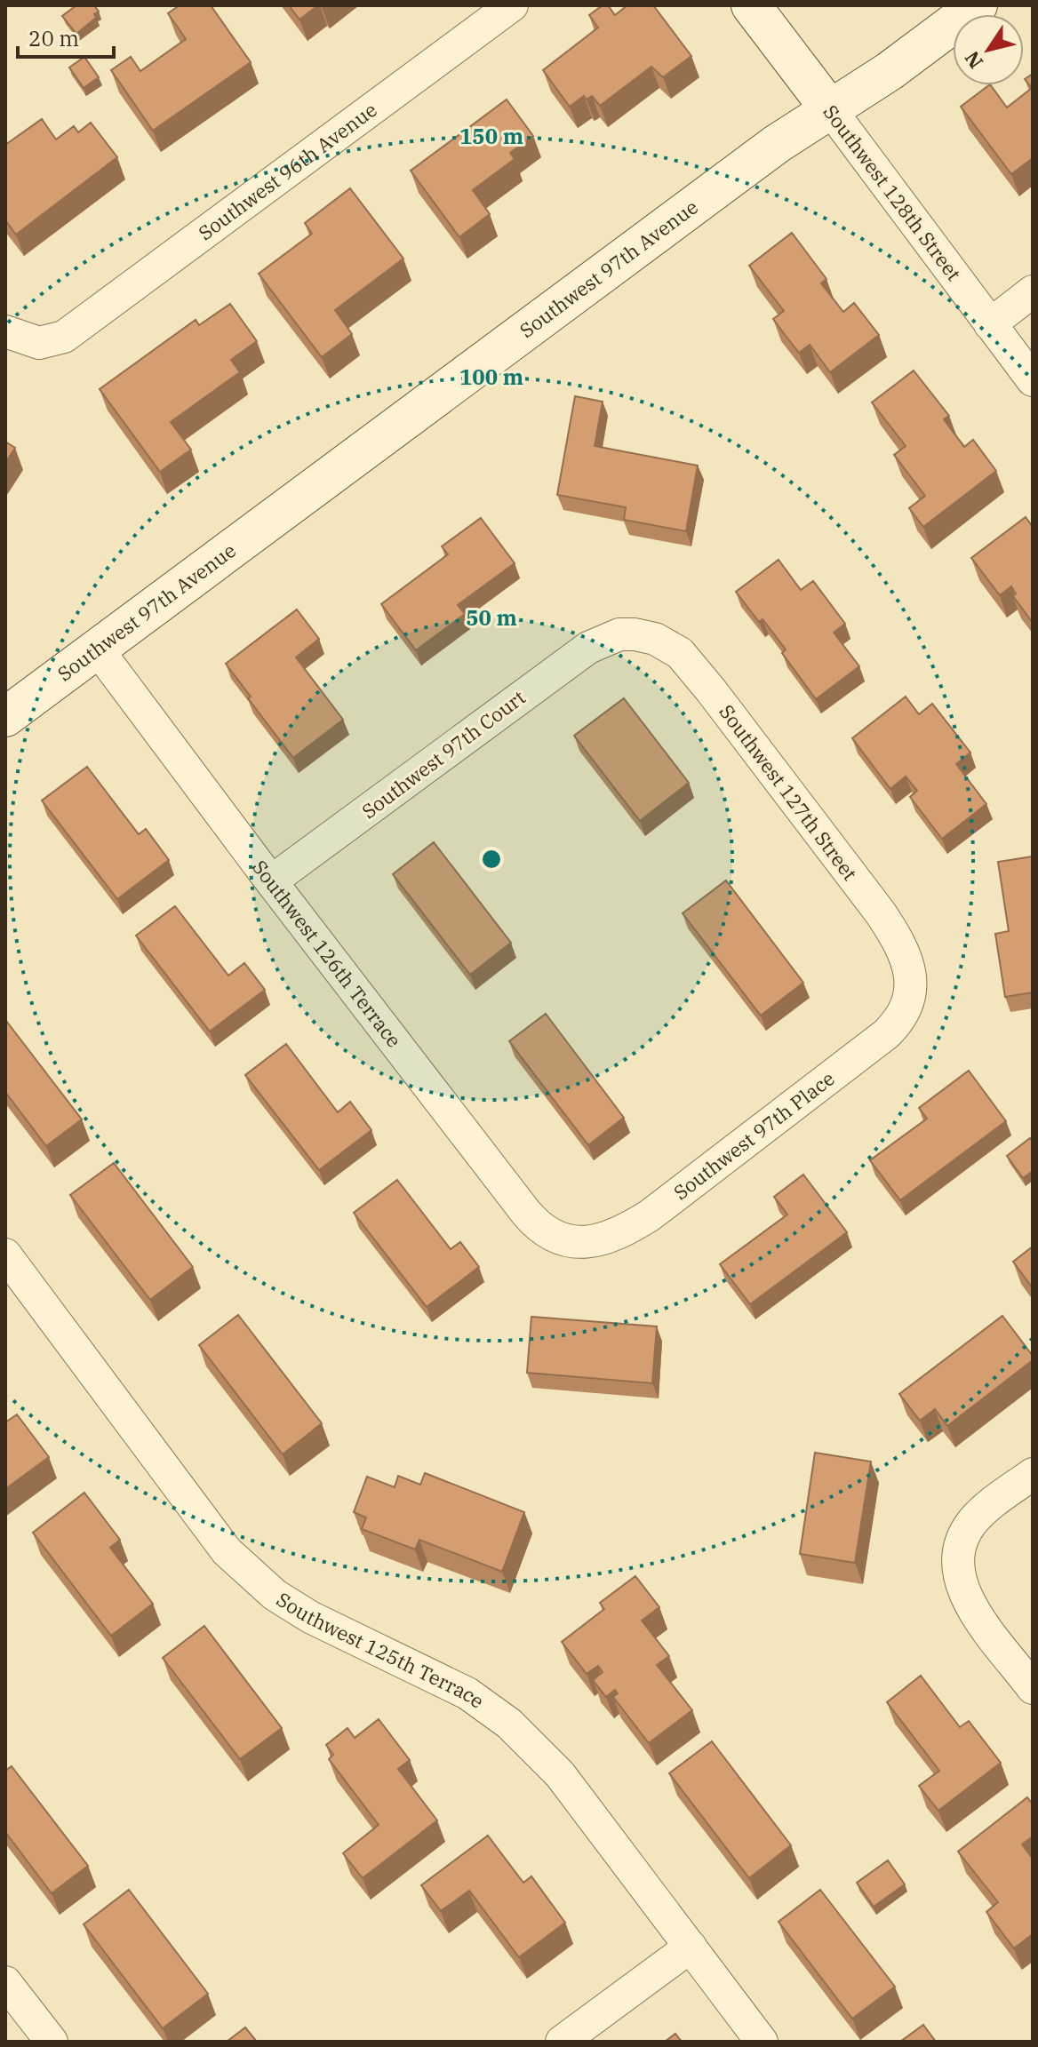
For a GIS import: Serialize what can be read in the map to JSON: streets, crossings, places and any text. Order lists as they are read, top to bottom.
{
  "streets": {
    "street": [
      "Southwest 96th Avenue",
      "Southwest 128th Street",
      "Southwest 97th Avenue",
      "Southwest 97th Court",
      "Southwest 127th Street",
      "Southwest 126th Terrace",
      "Southwest 97th Place",
      "Southwest 125th Terrace"
    ]
  },
  "crossings": [
    ["Southwest 128th Street", "Southwest 97th Avenue"],
    ["Southwest 97th Avenue", "Southwest 126th Terrace"],
    ["Southwest 97th Court", "Southwest 127th Street"],
    ["Southwest 97th Court", "Southwest 126th Terrace"],
    ["Southwest 127th Street", "Southwest 97th Place"],
    ["Southwest 126th Terrace", "Southwest 97th Place"]
  ],
  "scale_bar": "20 m",
  "north": "bottom left",
  "rings": ["150 m", "100 m", "50 m"]
}
